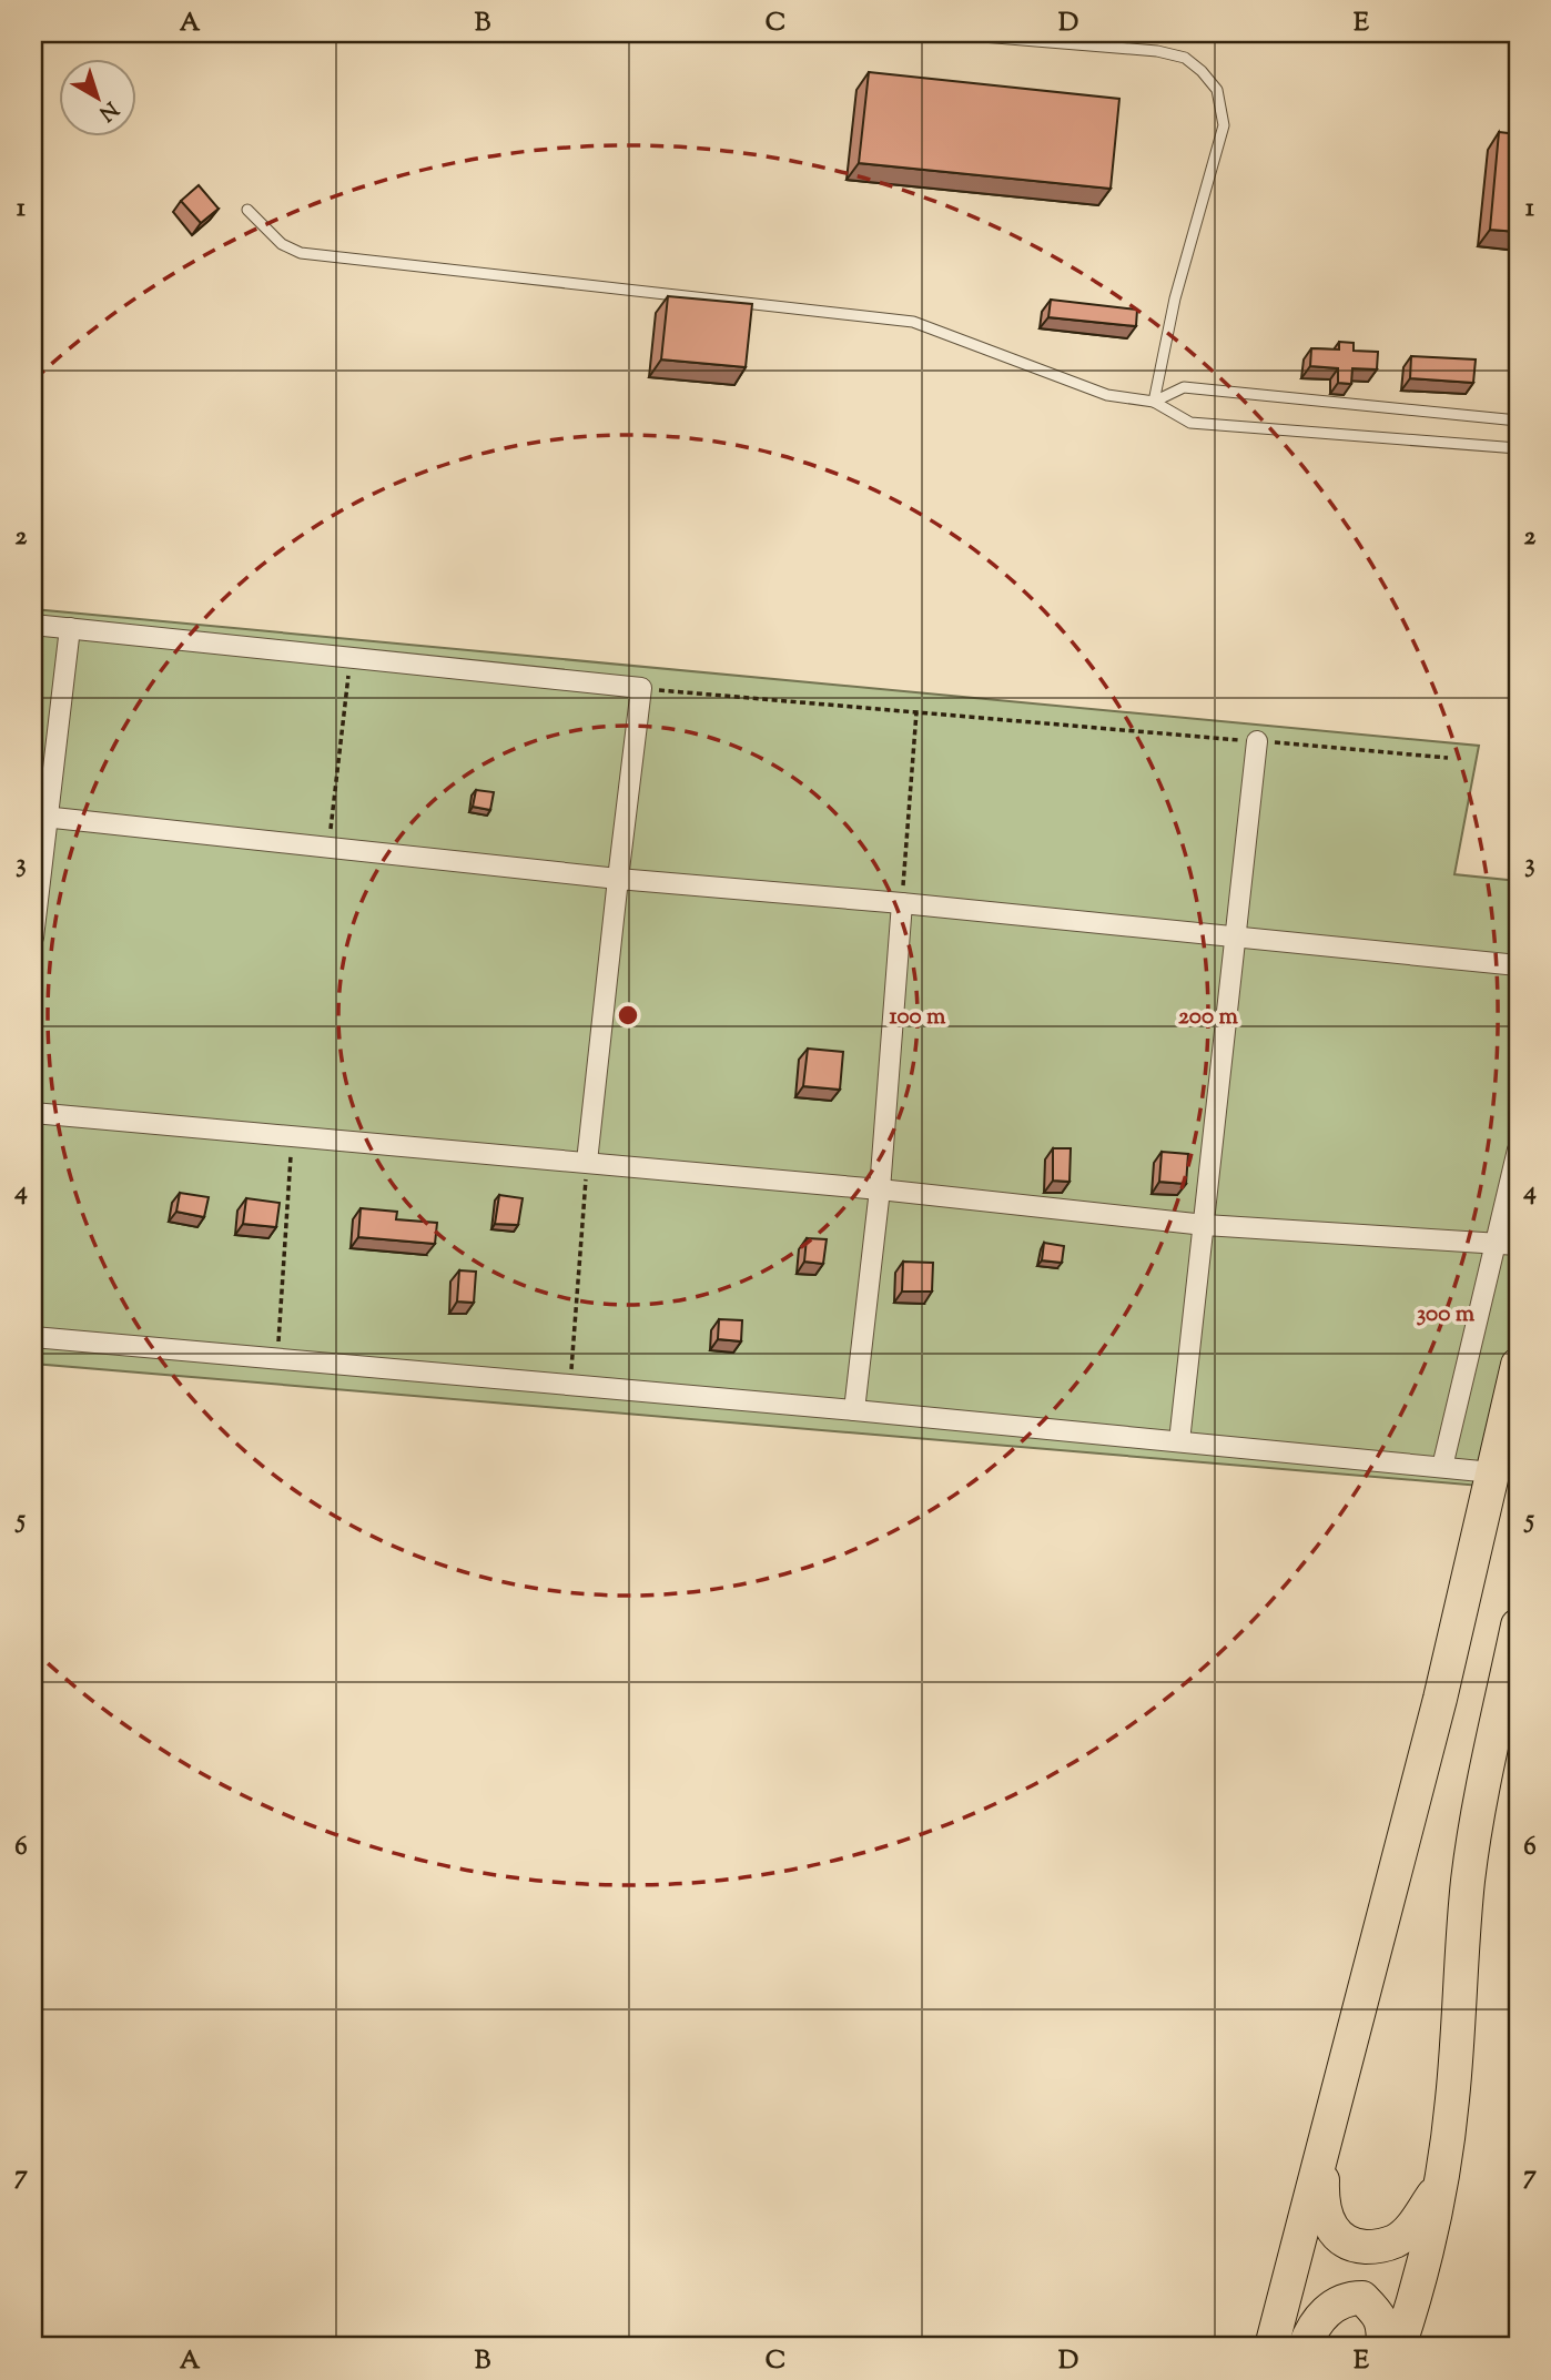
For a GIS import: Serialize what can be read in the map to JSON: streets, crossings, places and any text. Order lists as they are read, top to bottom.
{
  "north": "bottom right",
  "grid": {
    "columns": [
      "A",
      "B",
      "C",
      "D",
      "E"
    ],
    "rows": [
      "1",
      "2",
      "3",
      "4",
      "5",
      "6",
      "7"
    ]
  },
  "rings": ["100 m", "200 m", "300 m"]
}
